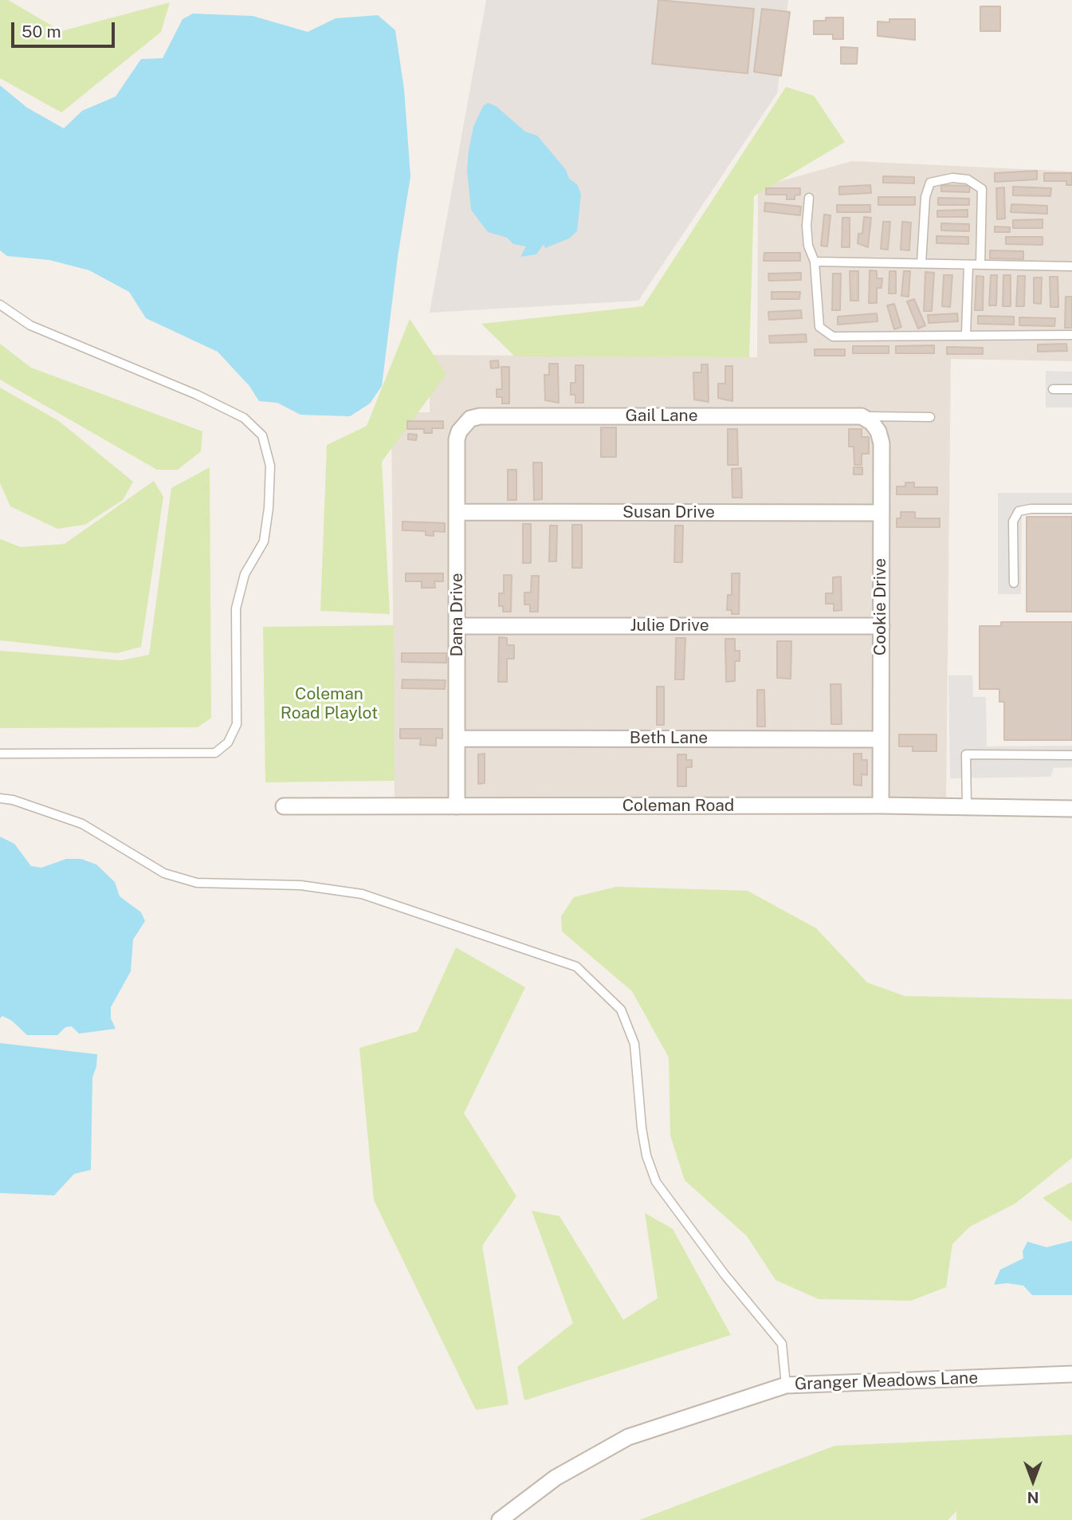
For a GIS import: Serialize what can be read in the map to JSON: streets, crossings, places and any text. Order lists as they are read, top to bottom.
{
  "streets": {
    "street": [
      "Gail Lane",
      "Susan Drive",
      "Cookie Drive",
      "Dana Drive",
      "Julie Drive",
      "Beth Lane",
      "Coleman Road",
      "Granger Meadows Lane"
    ]
  },
  "crossings": [
    ["Gail Lane", "Cookie Drive"],
    ["Gail Lane", "Dana Drive"],
    ["Susan Drive", "Cookie Drive"],
    ["Susan Drive", "Dana Drive"],
    ["Cookie Drive", "Julie Drive"],
    ["Cookie Drive", "Beth Lane"],
    ["Cookie Drive", "Coleman Road"],
    ["Dana Drive", "Julie Drive"],
    ["Dana Drive", "Beth Lane"],
    ["Dana Drive", "Coleman Road"]
  ],
  "parks": ["Coleman Road Playlot"],
  "scale_bar": "50 m",
  "north": "bottom"
}
